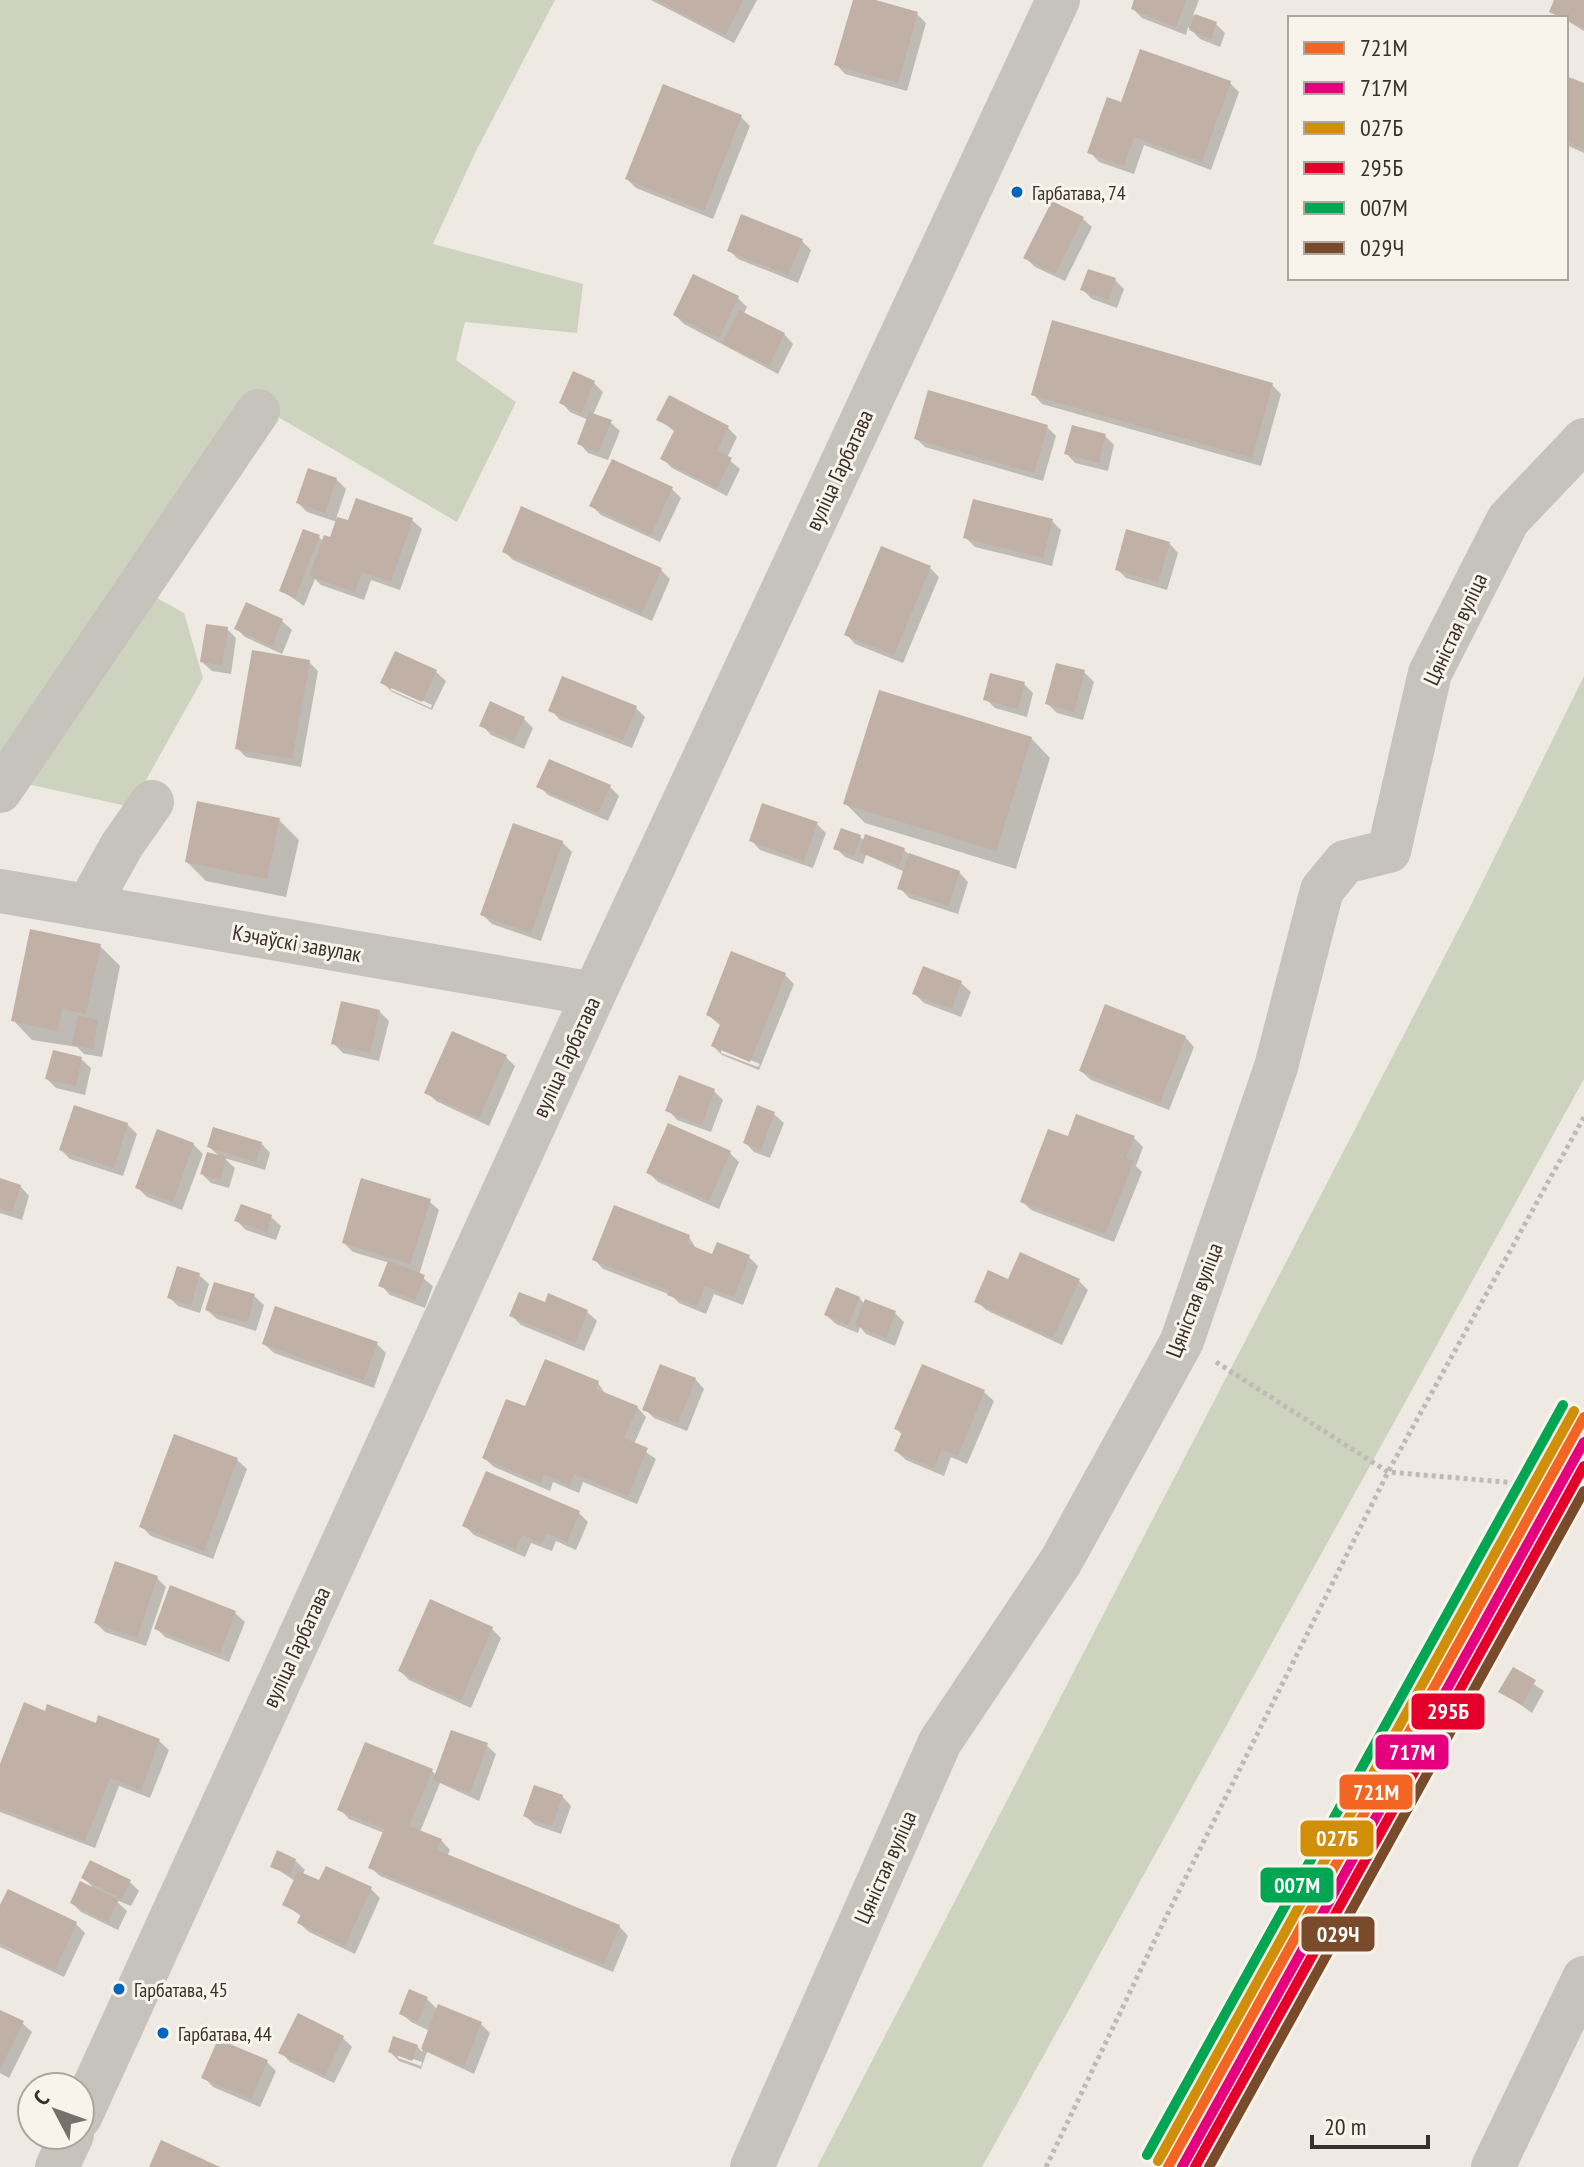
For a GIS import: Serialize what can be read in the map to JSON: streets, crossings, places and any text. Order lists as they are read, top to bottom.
{
  "streets": {
    "street": ["вуліца Гарбатава", "Цяністая вуліца", "Кэчаўскі завулак"]
  },
  "crossings": [
    ["вуліца Гарбатава", "Кэчаўскі завулак"]
  ],
  "places": ["Гарбатава, 74", "Гарбатава, 45", "Гарбатава, 44"],
  "lines": [
    "transit line 007М",
    "transit line 027Б",
    "transit line 721М",
    "transit line 717М",
    "transit line 295Б",
    "transit line 029Ч"
  ],
  "legend": [
    "721М",
    "717М",
    "027Б",
    "295Б",
    "007М",
    "029Ч"
  ],
  "scale_bar": "20 m",
  "north": "top left"
}
